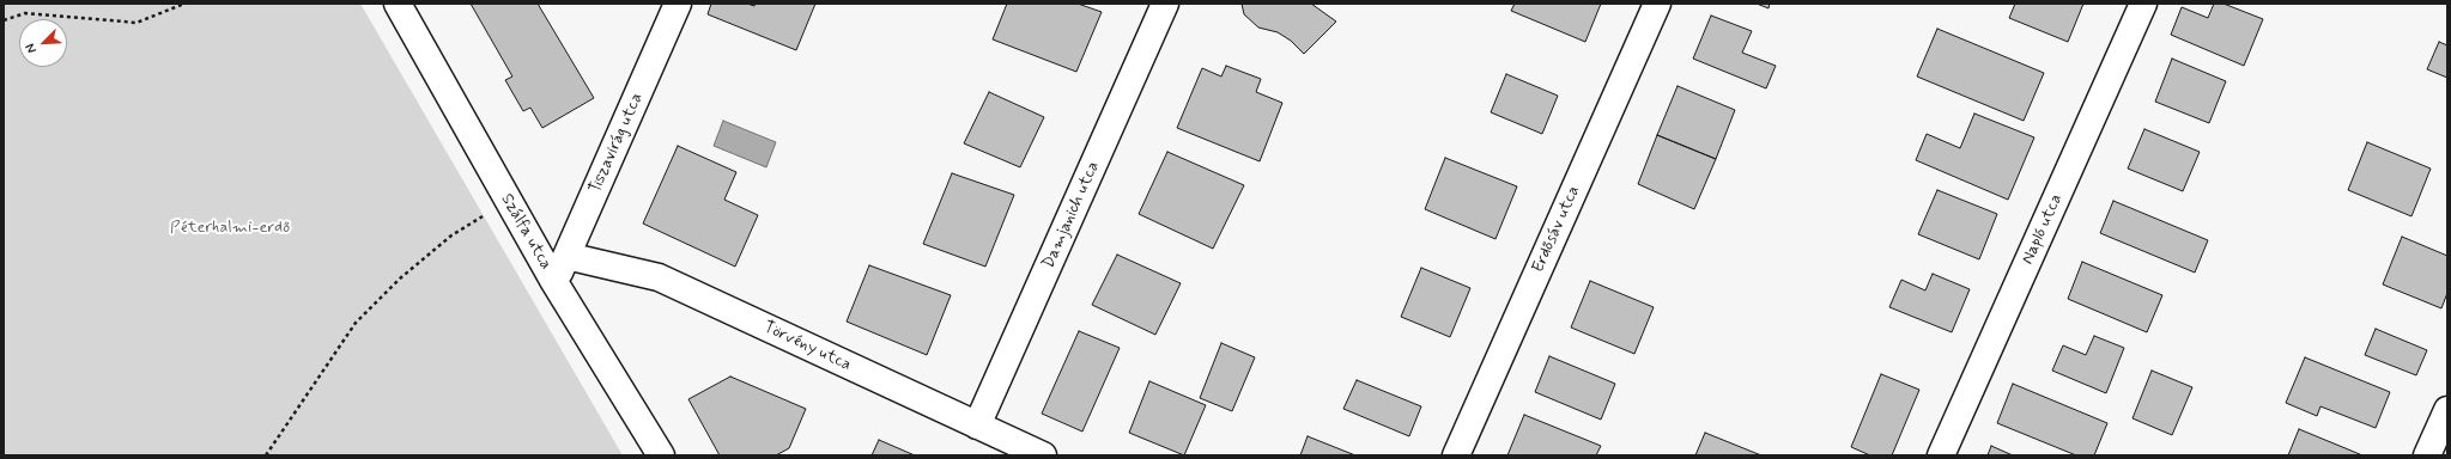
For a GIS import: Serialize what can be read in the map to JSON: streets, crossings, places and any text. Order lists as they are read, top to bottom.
{
  "streets": {
    "street": [
      "Tiszavirág utca",
      "Damjanich utca",
      "Erdősáv utca",
      "Napló utca",
      "Szálfa utca",
      "Törvény utca"
    ]
  },
  "crossings": [
    ["Tiszavirág utca", "Szálfa utca"],
    ["Tiszavirág utca", "Törvény utca"],
    ["Damjanich utca", "Törvény utca"]
  ],
  "parks": ["Péterhalmi-erdő"],
  "north": "bottom left"
}
